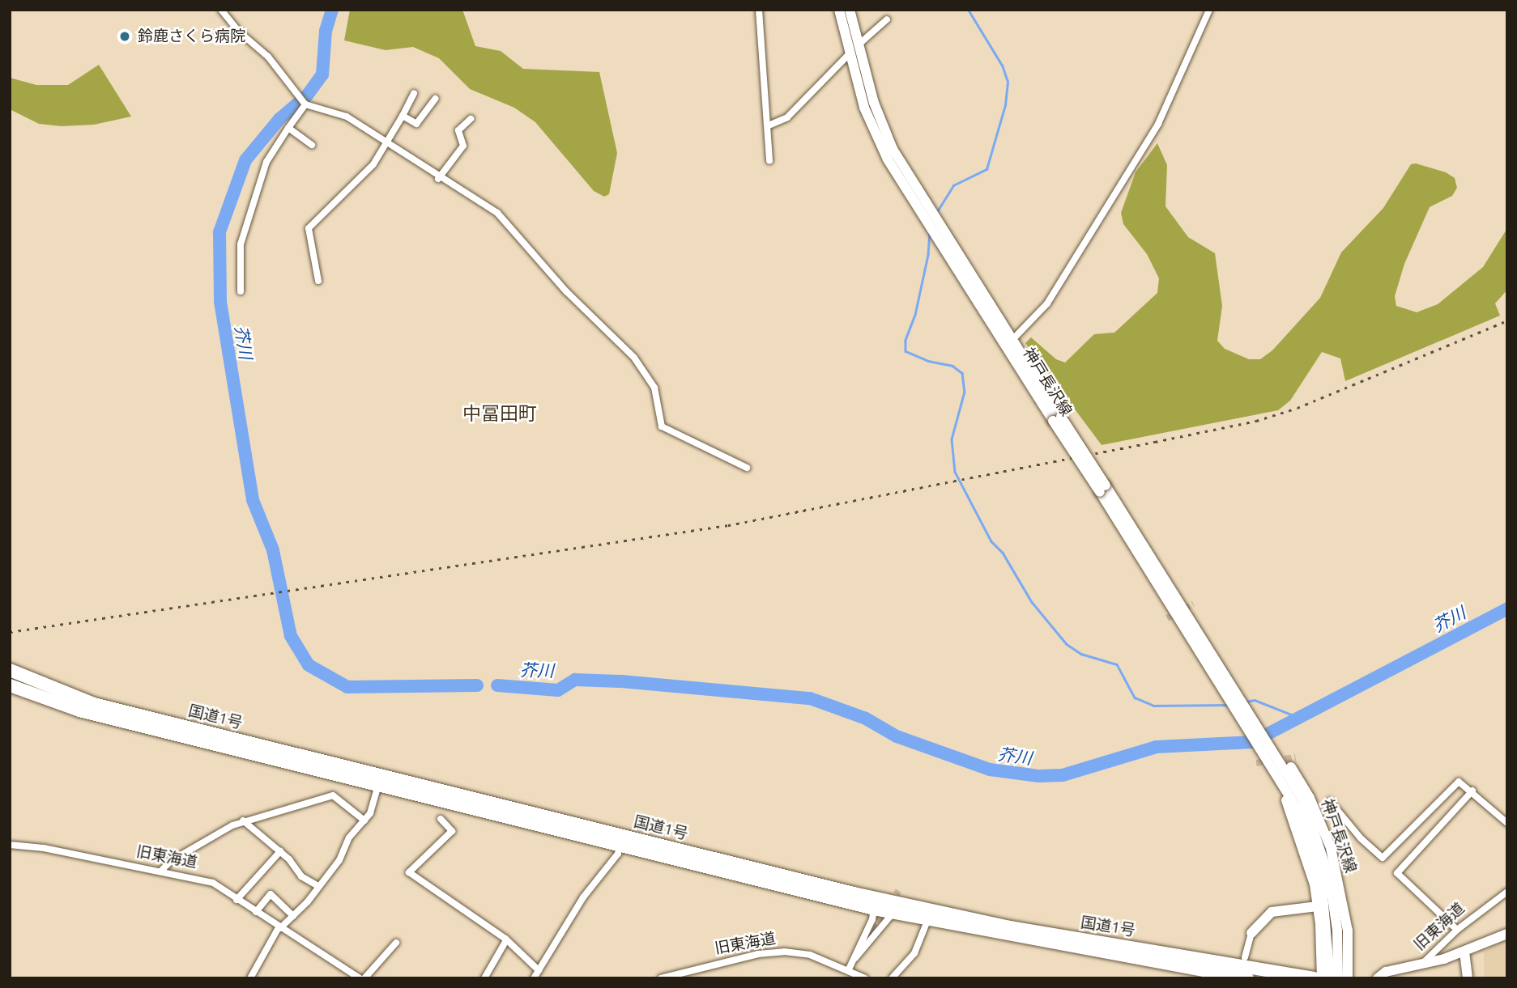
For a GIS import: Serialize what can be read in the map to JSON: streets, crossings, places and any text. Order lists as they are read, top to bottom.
{
  "streets": {
    "highway": ["国道1号"],
    "main road": ["神戸長沢線", "旧東海道"]
  },
  "districts": ["中冨田町"],
  "water": ["芥川"],
  "places": ["鈴鹿さくら病院"]
}
